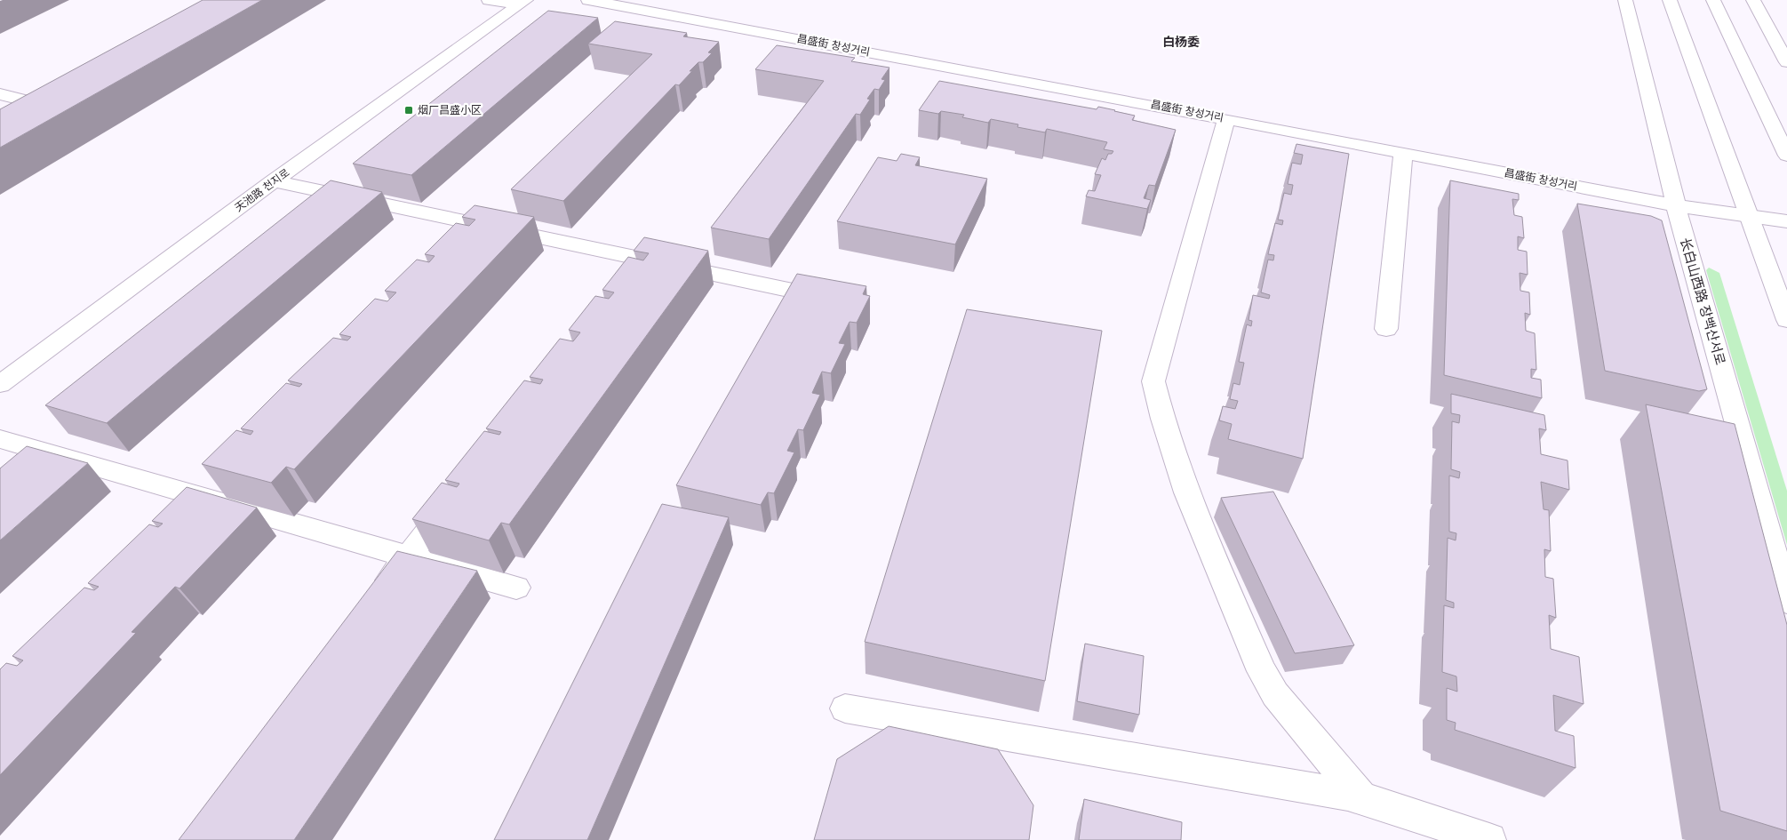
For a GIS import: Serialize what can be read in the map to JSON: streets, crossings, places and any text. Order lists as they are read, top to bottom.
{
  "streets": {
    "street": ["昌盛街 창성거리", "天池路 천지로", "长白山西路 장백산서로"]
  },
  "crossings": [
    ["昌盛街 창성거리", "长白山西路 장백산서로"]
  ],
  "districts": ["白杨委"],
  "places": {
    "transit": ["烟厂昌盛小区"]
  }
}
